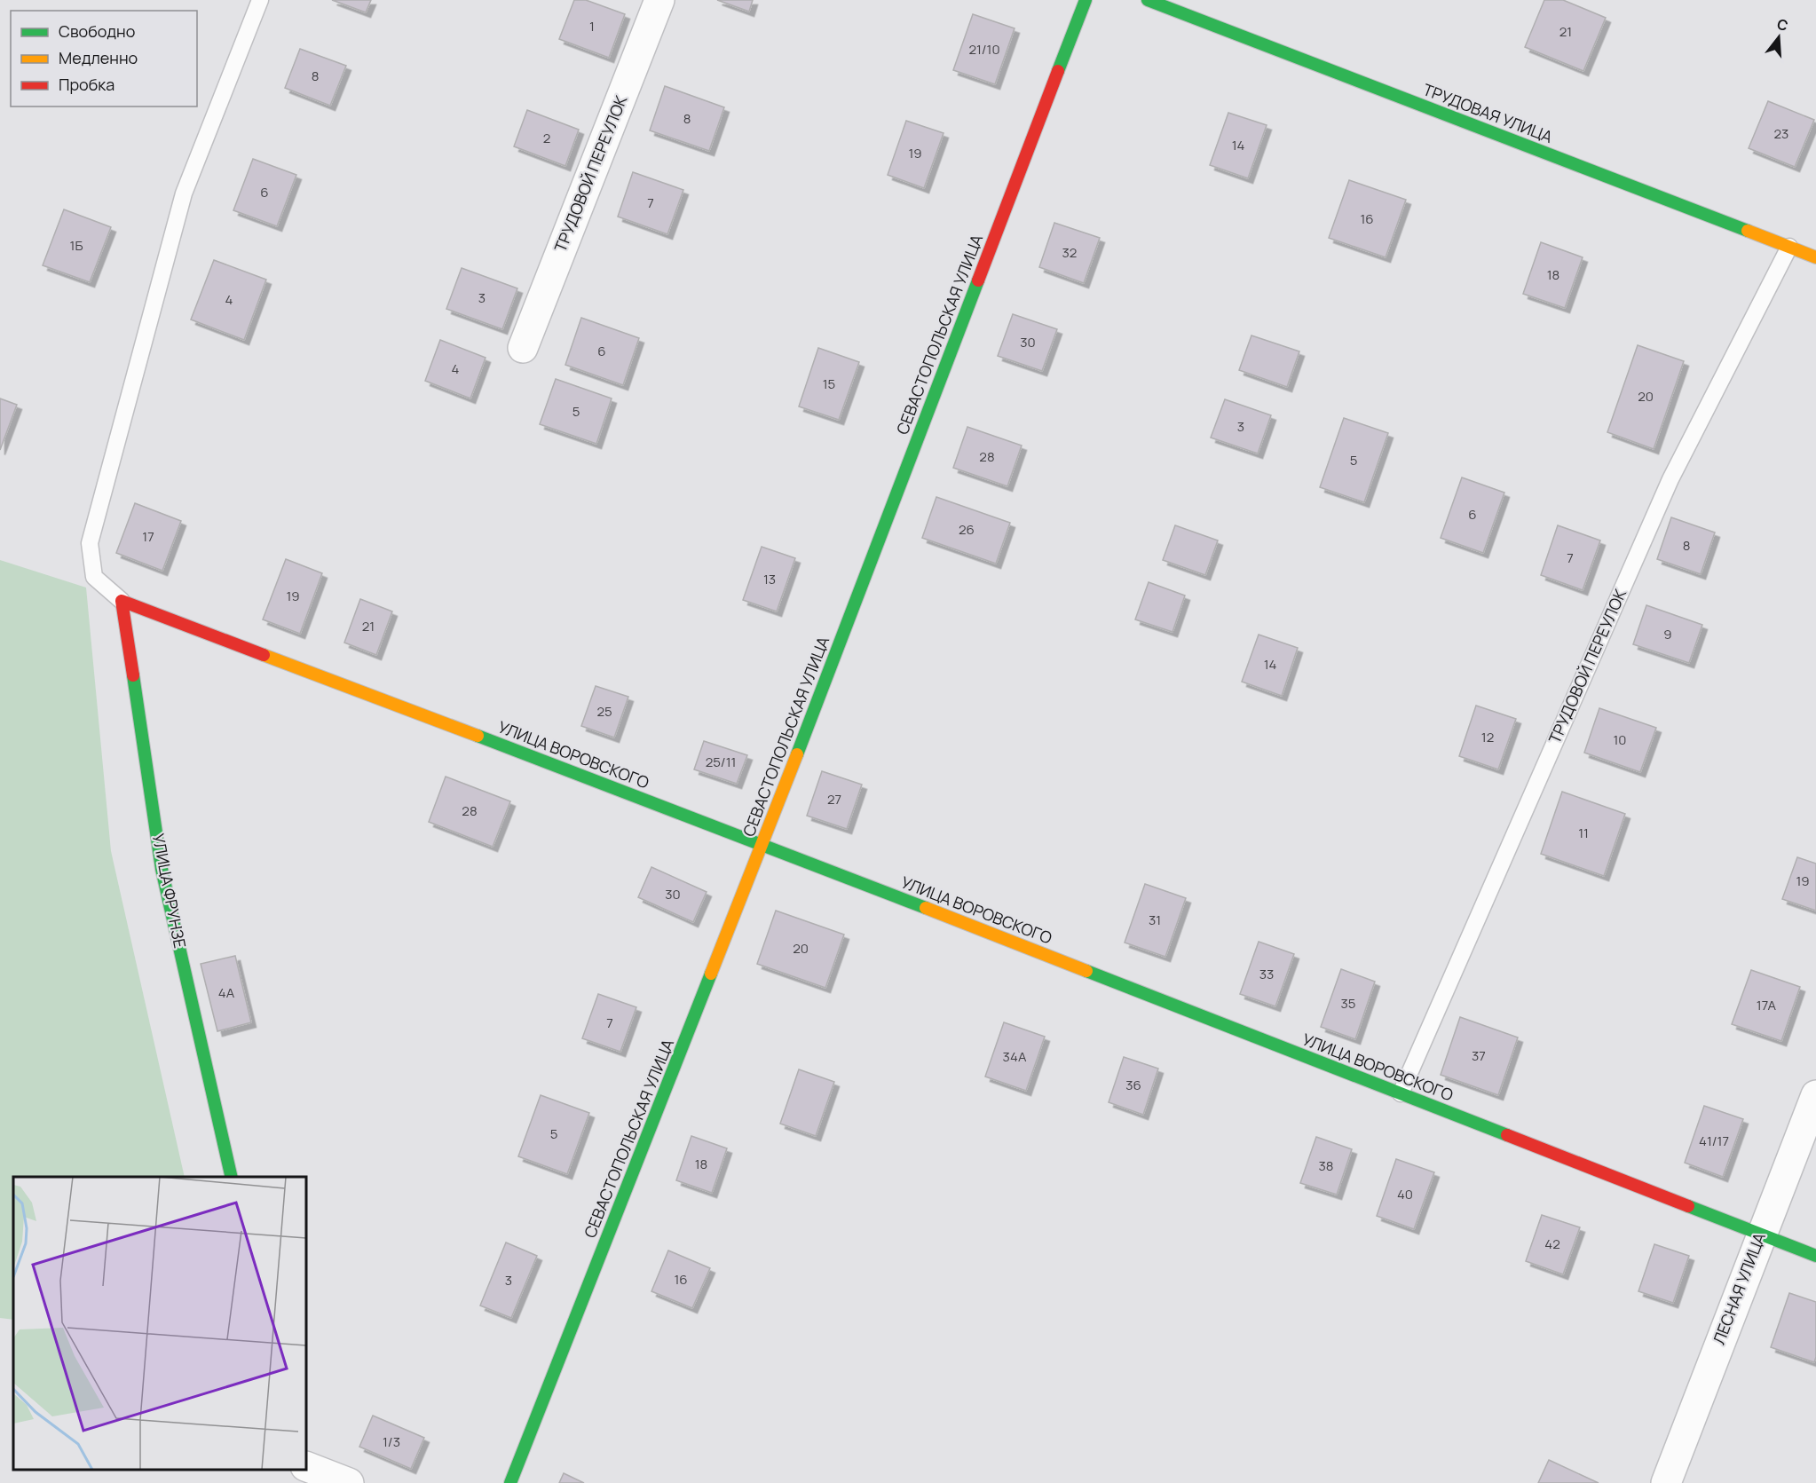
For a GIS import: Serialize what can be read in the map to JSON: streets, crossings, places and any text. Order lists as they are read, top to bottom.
{
  "streets": {
    "street": [
      "ТРУДОВАЯ УЛИЦА",
      "ТРУДОВОЙ ПЕРЕУЛОК",
      "СЕВАСТОПОЛЬСКАЯ УЛИЦА",
      "УЛИЦА ВОРОВСКОГО",
      "УЛИЦА ФРУНЗЕ",
      "ЛЕСНАЯ УЛИЦА"
    ]
  },
  "crossings": [
    ["ТРУДОВАЯ УЛИЦА", "ТРУДОВОЙ ПЕРЕУЛОК"],
    ["ТРУДОВОЙ ПЕРЕУЛОК", "УЛИЦА ВОРОВСКОГО"],
    ["СЕВАСТОПОЛЬСКАЯ УЛИЦА", "УЛИЦА ВОРОВСКОГО"],
    ["УЛИЦА ВОРОВСКОГО", "УЛИЦА ФРУНЗЕ"],
    ["УЛИЦА ВОРОВСКОГО", "ЛЕСНАЯ УЛИЦА"]
  ],
  "house_numbers": [
    "1",
    "21",
    "21/10",
    "8",
    "8",
    "23",
    "2",
    "14",
    "19",
    "6",
    "7",
    "16",
    "1Б",
    "32",
    "18",
    "3",
    "4",
    "30",
    "6",
    "4",
    "15",
    "20",
    "5",
    "3",
    "28",
    "5",
    "6",
    "26",
    "17",
    "8",
    "7",
    "13",
    "19",
    "21",
    "9",
    "14",
    "25",
    "12",
    "10",
    "25/11",
    "27",
    "28",
    "11",
    "19",
    "30",
    "31",
    "20",
    "33",
    "4А",
    "35",
    "17А",
    "7",
    "37",
    "34А",
    "36",
    "5",
    "41/17",
    "18",
    "38",
    "40",
    "42",
    "16",
    "3",
    "1/3"
  ],
  "legend": ["Свободно", "Медленно", "Пробка"],
  "north": "top"
}
